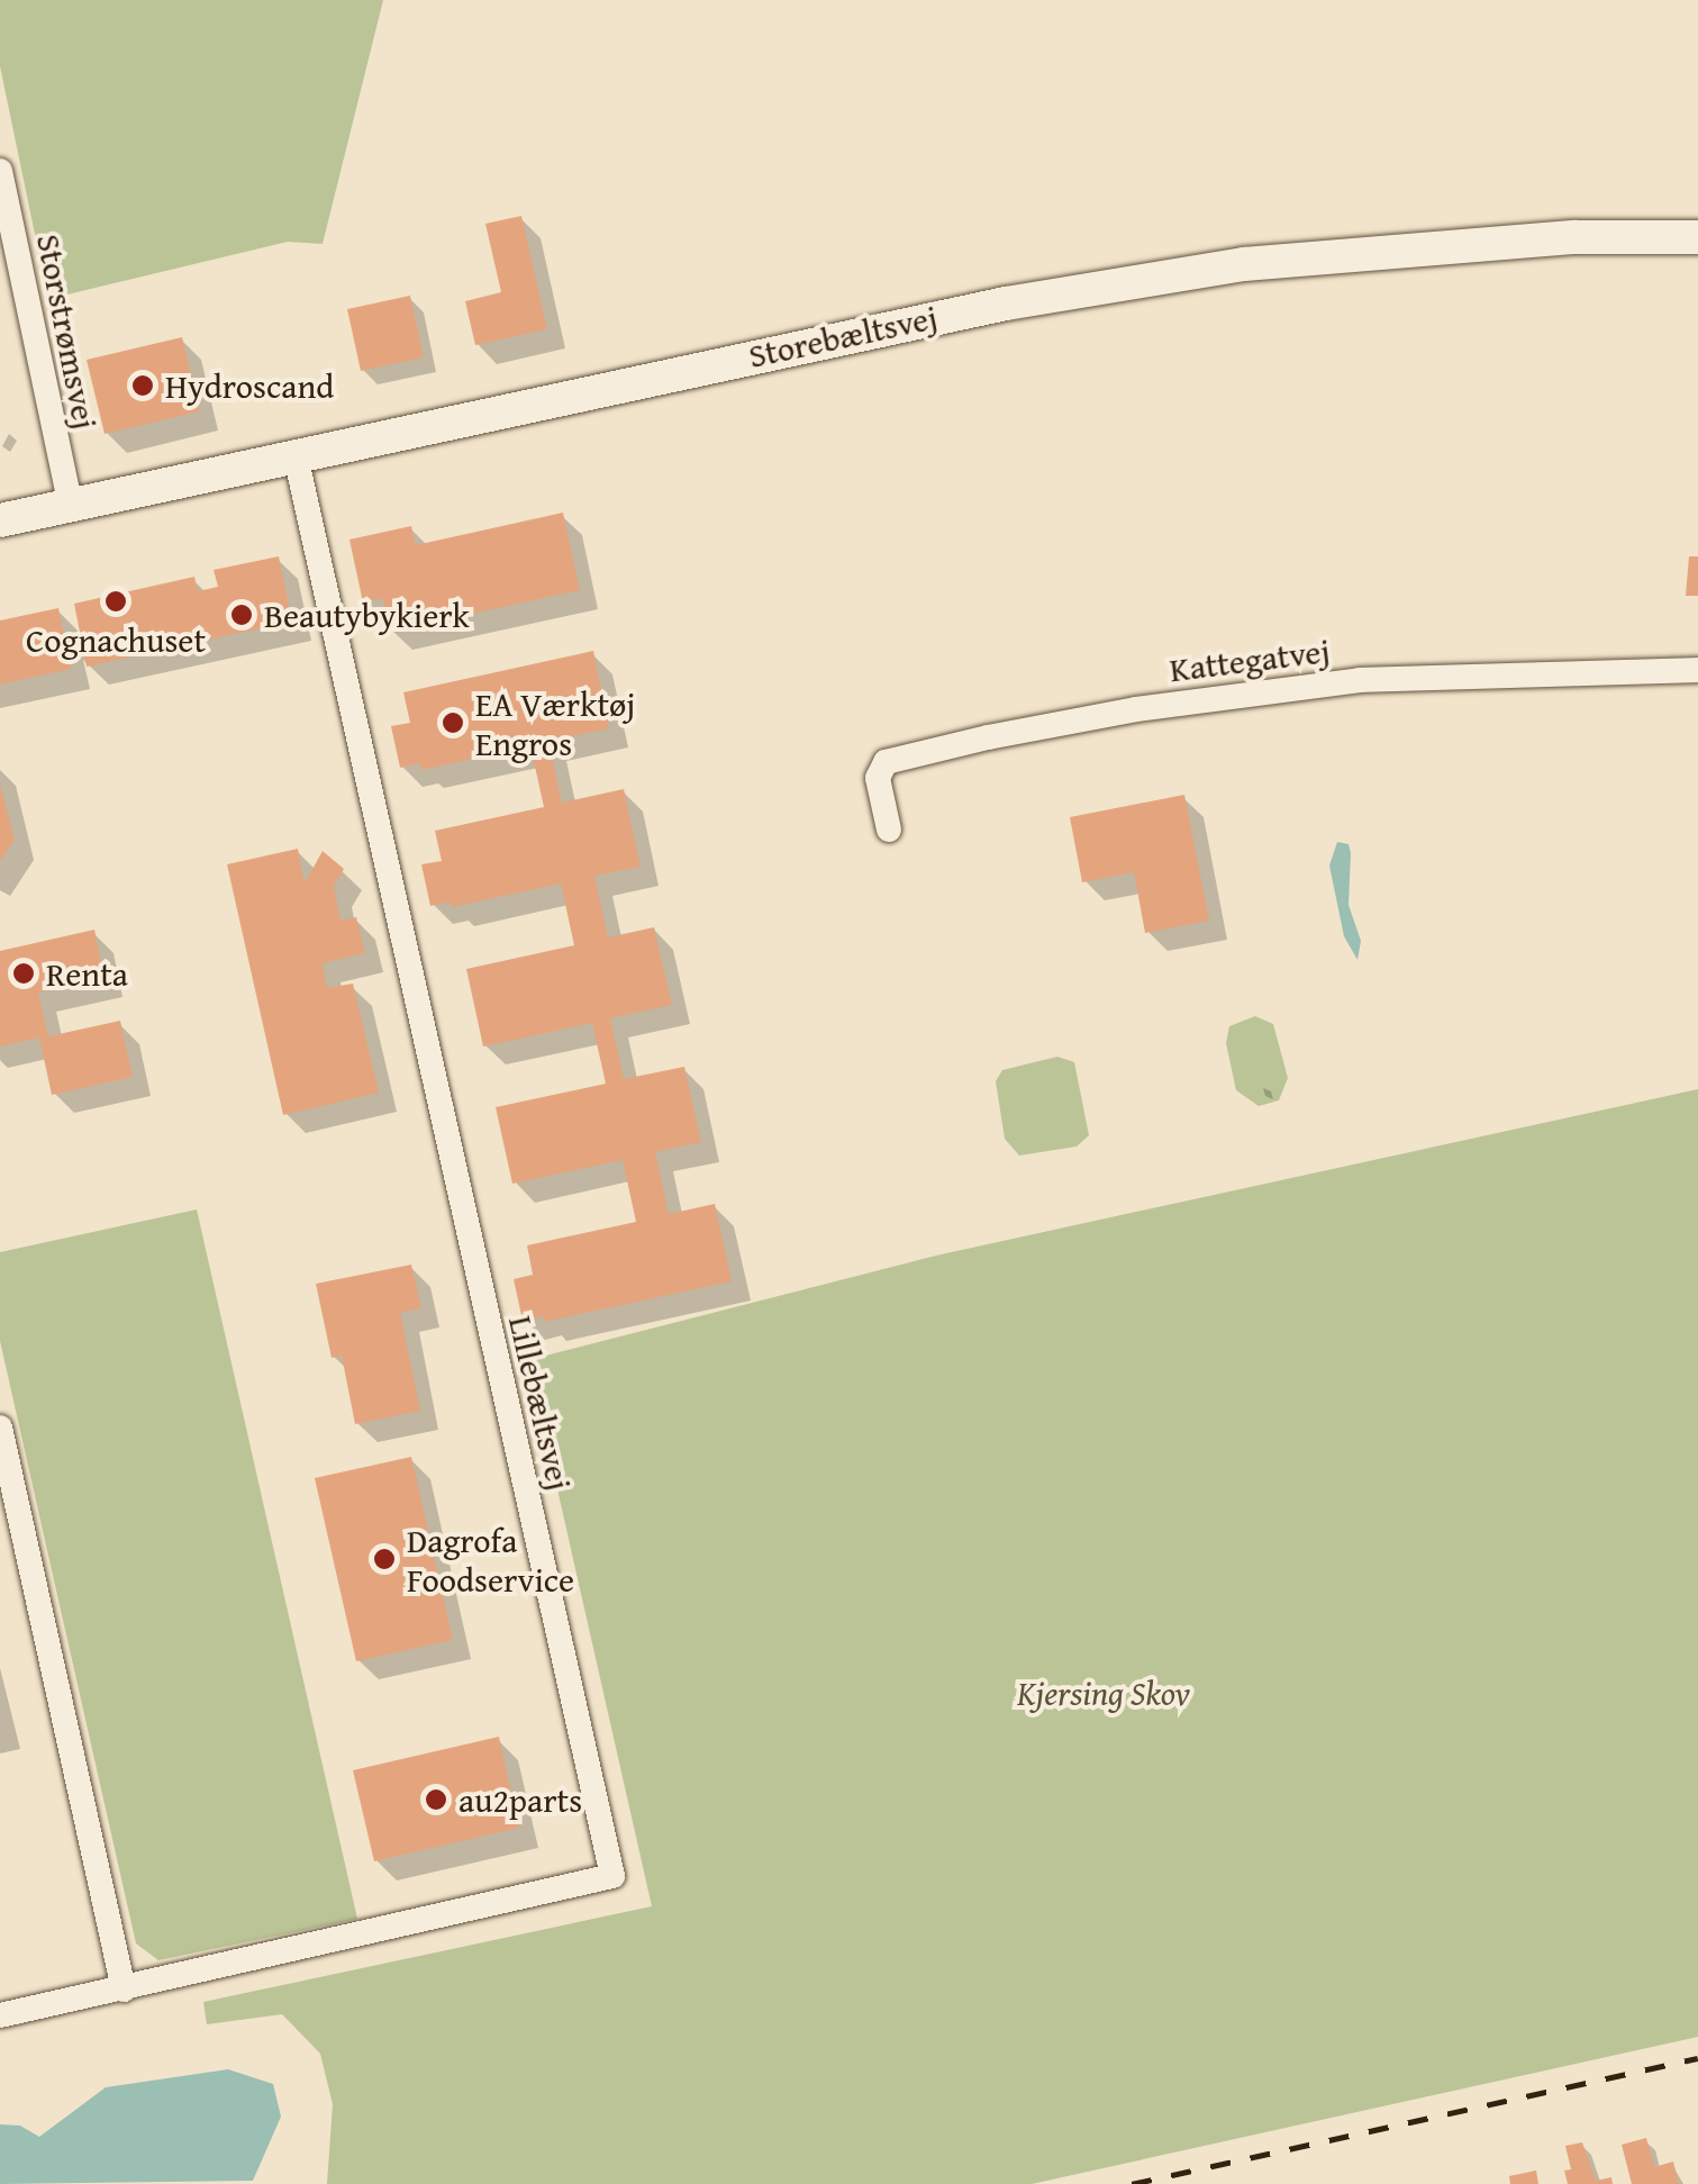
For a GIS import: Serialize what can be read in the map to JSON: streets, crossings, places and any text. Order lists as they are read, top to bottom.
{
  "streets": {
    "street": [
      "Storstrømsvej",
      "Storebæltsvej",
      "Kattegatvej",
      "Lillebæltsvej"
    ]
  },
  "crossings": [
    ["Storstrømsvej", "Storebæltsvej"],
    ["Storebæltsvej", "Lillebæltsvej"]
  ],
  "parks": ["Kjersing Skov"],
  "places": [
    "Hydroscand",
    "Cognachuset",
    "Beautybykierk",
    "EA Værktøj Engros",
    "Renta",
    "Dagrofa Foodservice",
    "au2parts"
  ]
}
